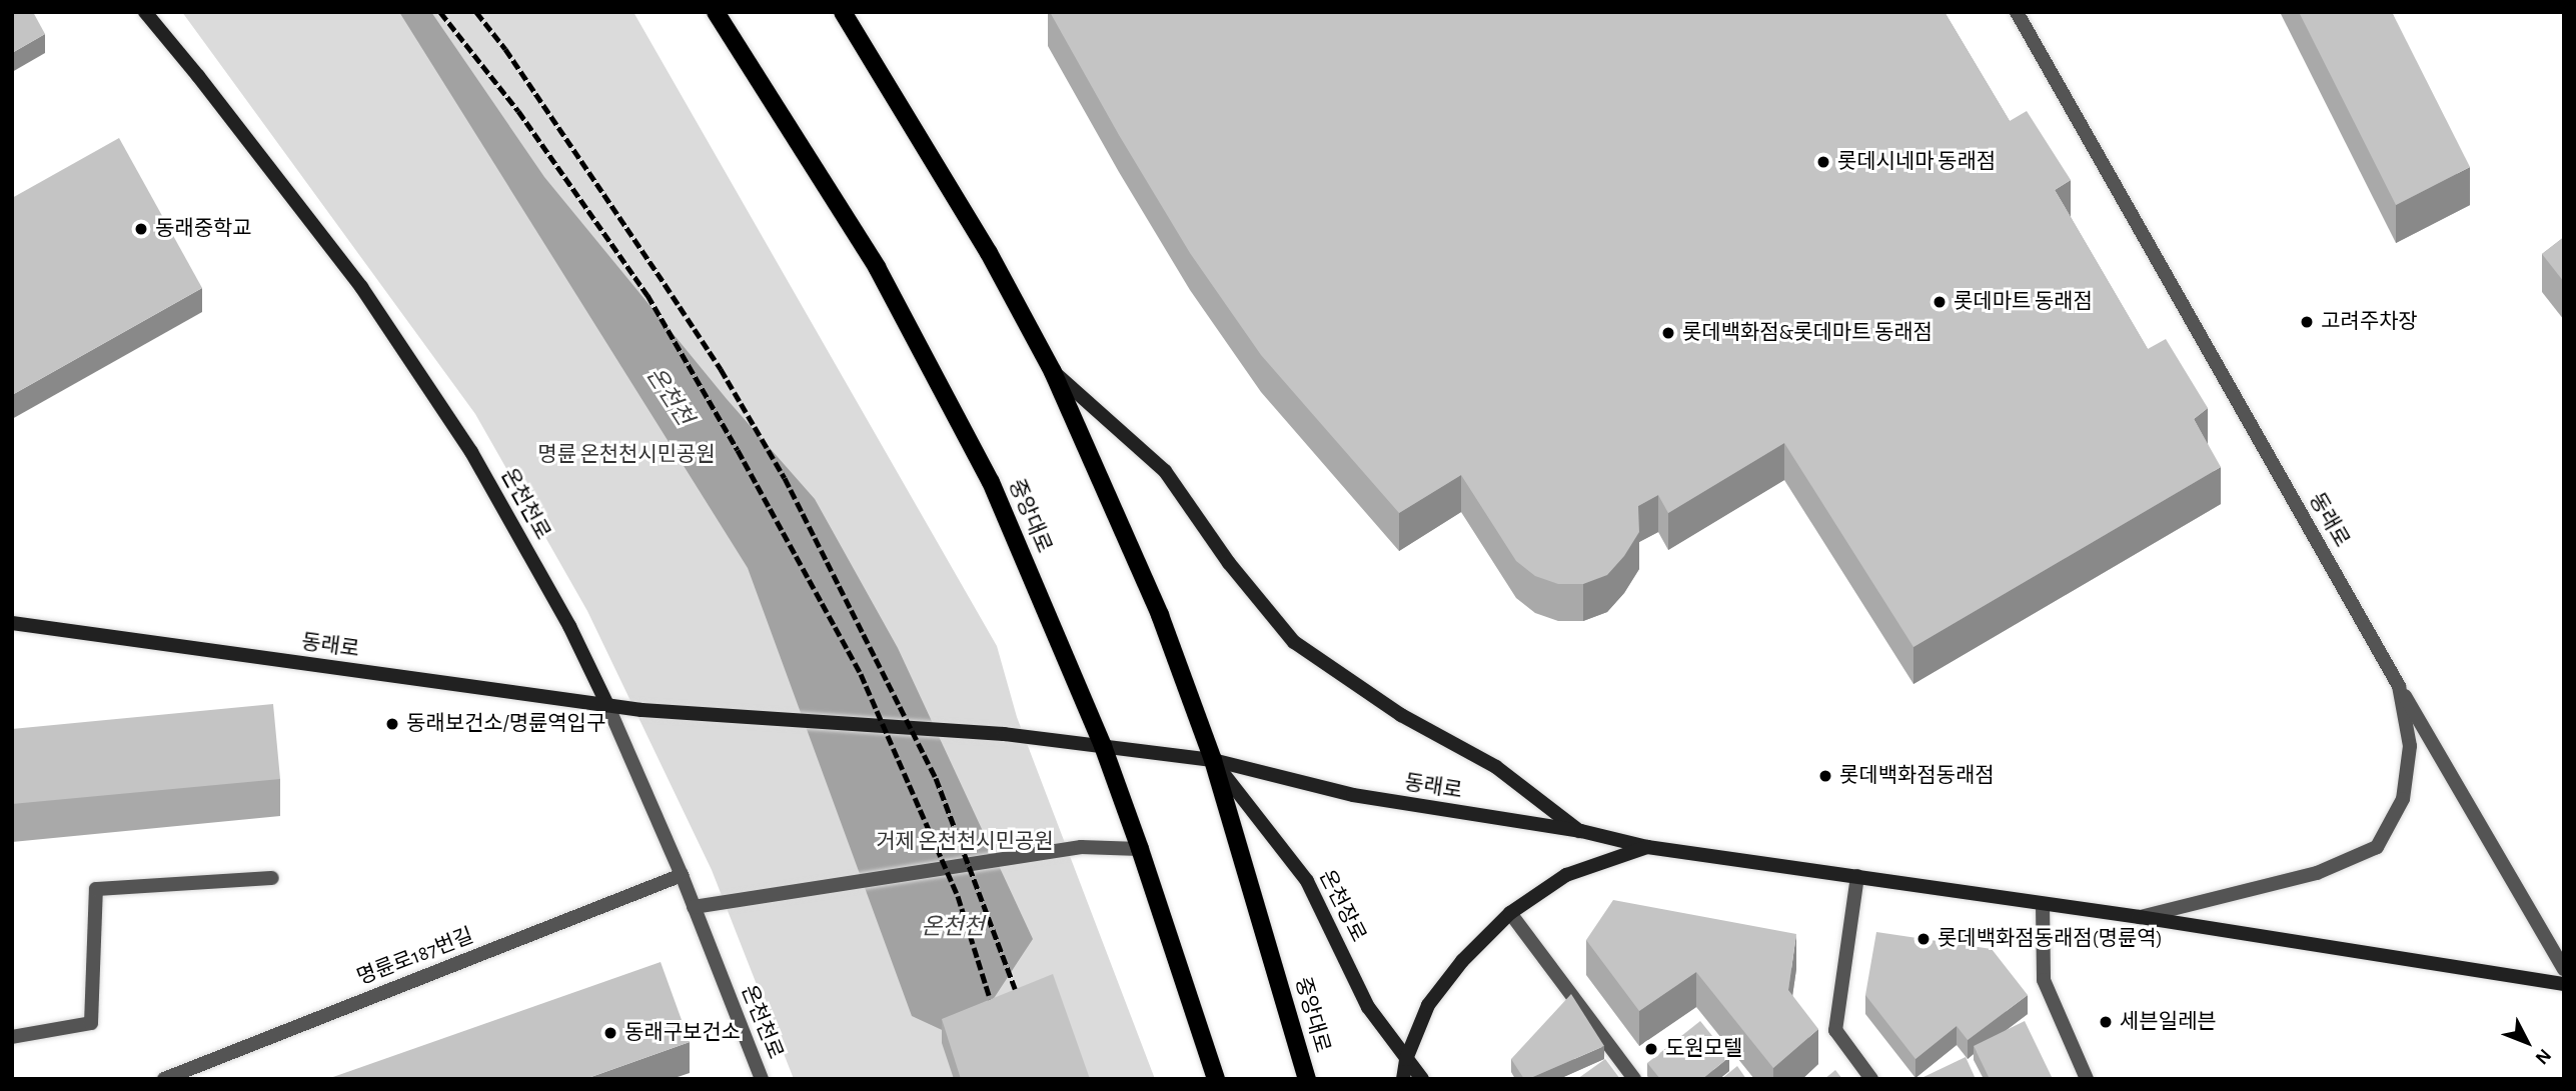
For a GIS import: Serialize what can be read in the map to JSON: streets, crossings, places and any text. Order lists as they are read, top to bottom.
{
  "streets": {
    "main road": [
      "온천천로",
      "중앙대로",
      "동래로",
      "온천장로"
    ],
    "street": ["명륜로187번길"]
  },
  "crossings": [
    ["온천천로", "동래로"],
    ["온천천로", "명륜로187번길"],
    ["중앙대로", "동래로"],
    ["중앙대로", "온천장로"],
    ["동래로", "온천장로"]
  ],
  "water": ["온천천"],
  "parks": ["명륜 온천천시민공원", "거제 온천천시민공원"],
  "places": [
    "롯데시네마 동래점",
    "동래중학교",
    "롯데마트 동래점",
    "고려주차장",
    "롯데백화점&롯데마트 동래점",
    "동래보건소/명륜역입구",
    "롯데백화점동래점",
    "롯데백화점동래점(명륜역)",
    "세븐일레븐",
    "동래구보건소",
    "도원모텔"
  ],
  "north": "bottom right"
}
